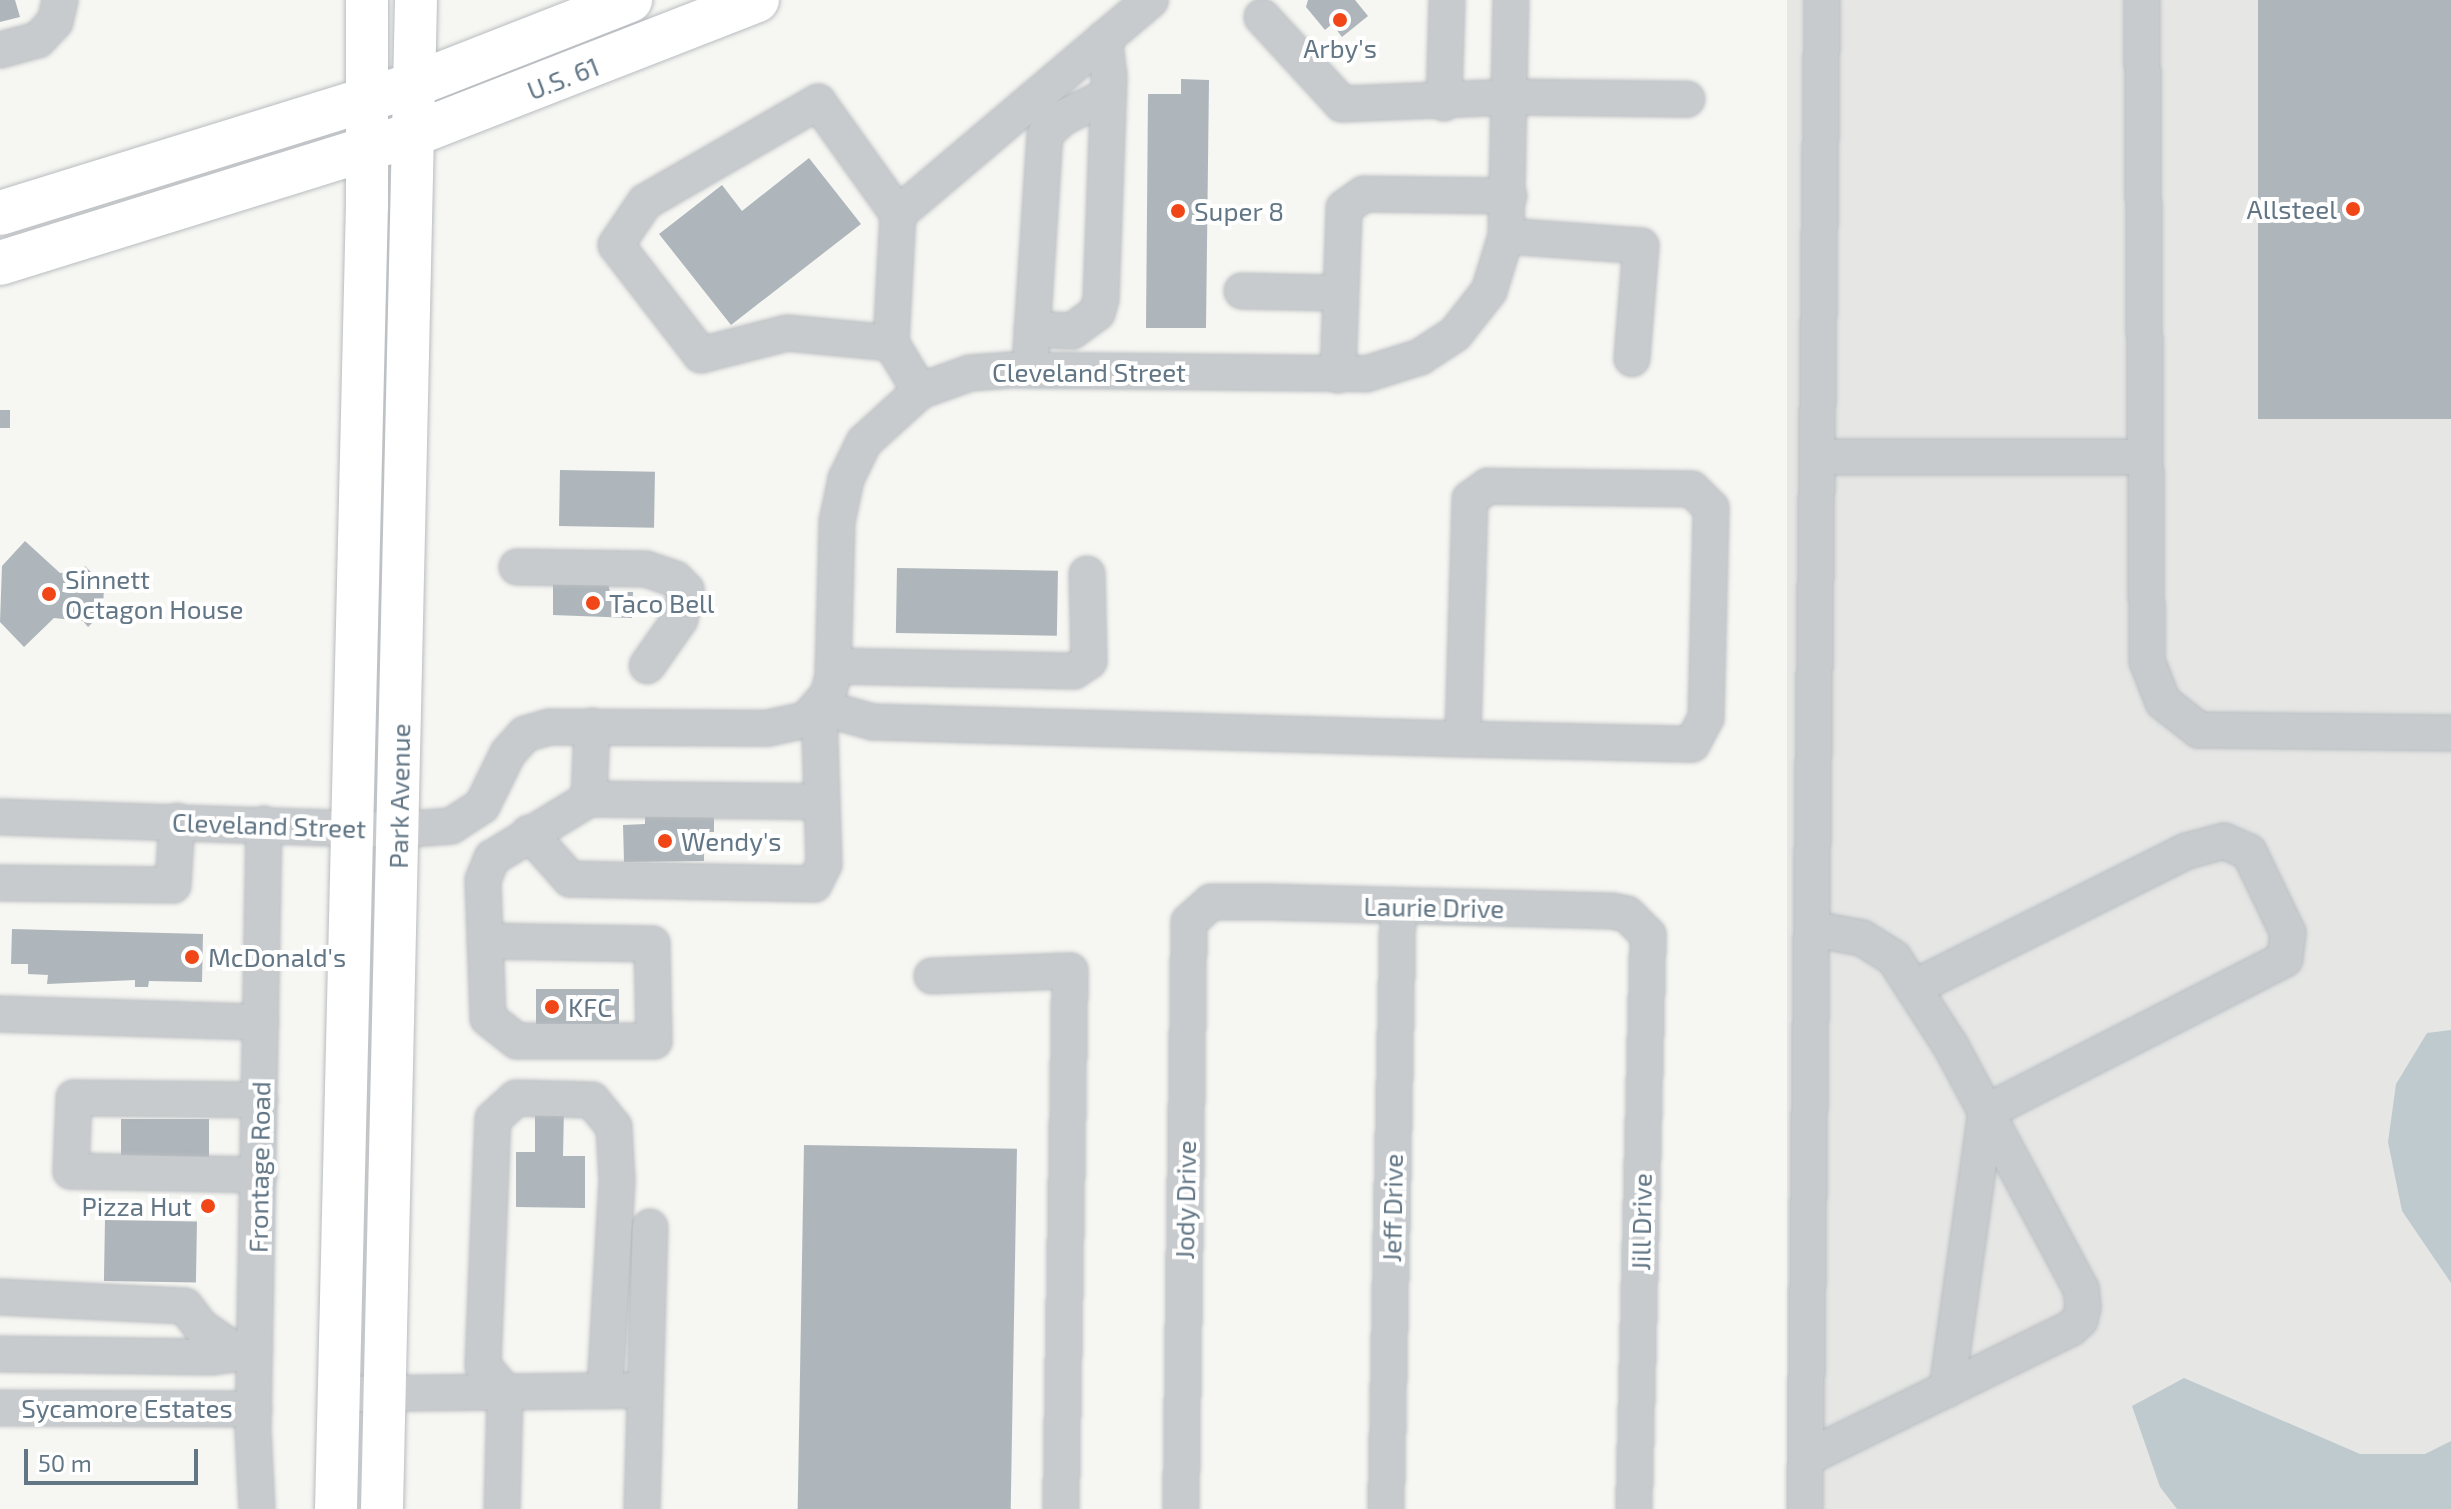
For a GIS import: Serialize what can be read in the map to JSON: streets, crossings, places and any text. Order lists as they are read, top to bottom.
{
  "streets": {
    "highway": ["U.S. 61"],
    "main road": ["Park Avenue"],
    "street": [
      "Cleveland Street",
      "Laurie Drive",
      "Frontage Road",
      "Jody Drive",
      "Jeff Drive",
      "Jill Drive",
      "Sycamore Estates"
    ]
  },
  "crossings": [
    ["U.S. 61", "Park Avenue"],
    ["Cleveland Street", "Park Avenue"],
    ["Cleveland Street", "Frontage Road"],
    ["Laurie Drive", "Jody Drive"],
    ["Laurie Drive", "Jeff Drive"],
    ["Laurie Drive", "Jill Drive"],
    ["Frontage Road", "Sycamore Estates"]
  ],
  "places": [
    "Arby's",
    "Allsteel",
    "Super 8",
    "Sinnett Octagon House",
    "Taco Bell",
    "Wendy's",
    "McDonald's",
    "KFC",
    "Pizza Hut"
  ],
  "scale_bar": "50 m"
}
